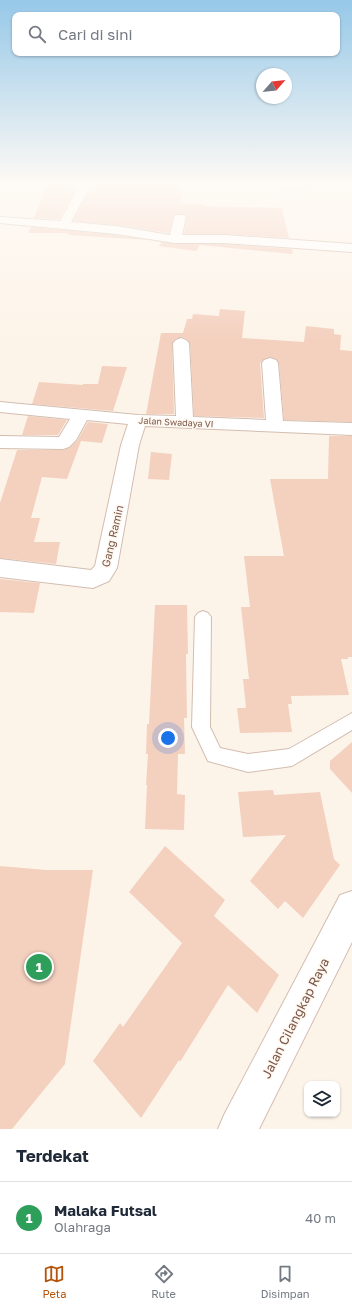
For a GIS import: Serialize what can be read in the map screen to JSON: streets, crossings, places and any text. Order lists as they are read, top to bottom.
{
  "streets": {
    "street": ["Jalan Swadaya VI", "Gang Ramin", "Jalan Cilangkap Raya"]
  },
  "crossings": [
    ["Jalan Swadaya VI", "Gang Ramin"]
  ],
  "north": "top right",
  "page": {
    "search": "Cari di sini",
    "pins": "1",
    "heading": "Terdekat",
    "list": [
      {
        "mark": "1",
        "name": "Malaka Futsal",
        "note": "Olahraga",
        "value": "40 m"
      }
    ],
    "nav": ["Peta", "Rute", "Disimpan"]
  }
}
